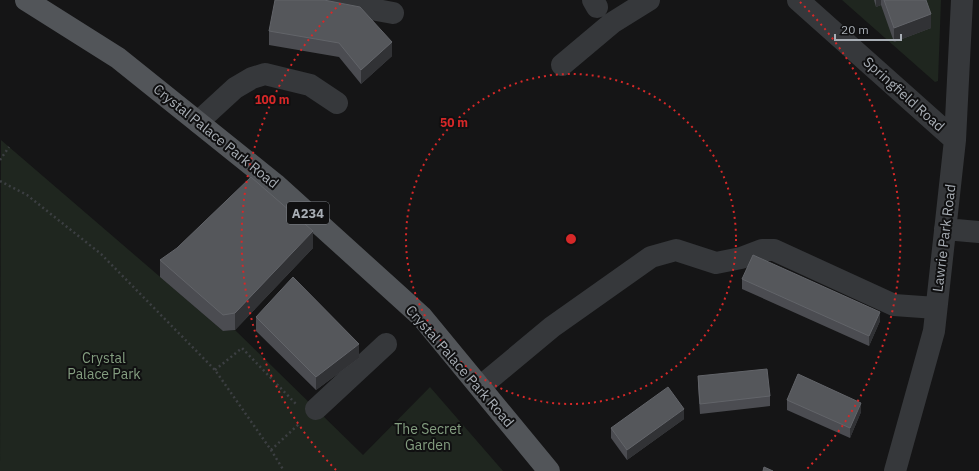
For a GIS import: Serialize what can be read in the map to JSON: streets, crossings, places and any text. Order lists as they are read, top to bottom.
{
  "streets": {
    "main road": ["Crystal Palace Park Road", "A234"],
    "street": ["Springfield Road", "Lawrie Park Road"]
  },
  "crossings": [
    ["Springfield Road", "Lawrie Park Road"]
  ],
  "parks": ["Crystal Palace Park", "The Secret Garden"],
  "scale_bar": "20 m",
  "rings": ["100 m", "50 m"]
}
